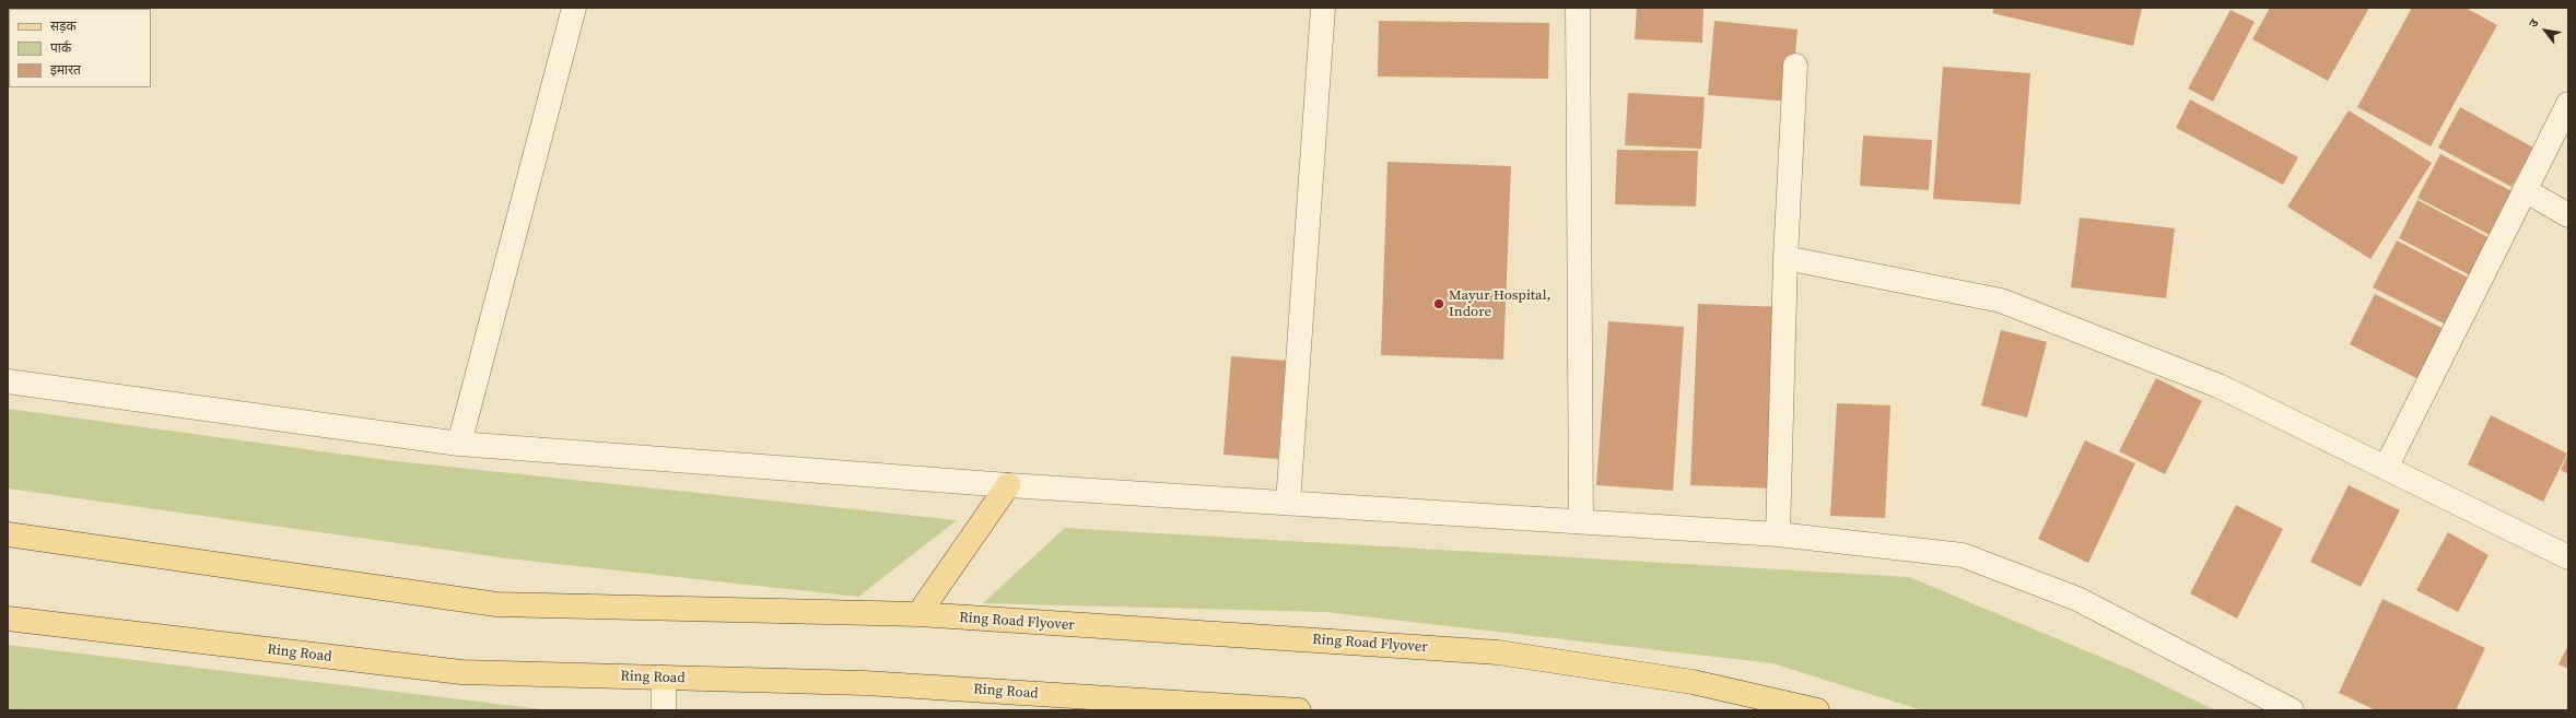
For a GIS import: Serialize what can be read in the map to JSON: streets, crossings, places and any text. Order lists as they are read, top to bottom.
{
  "streets": {
    "main road": ["Ring Road Flyover", "Ring Road"]
  },
  "places": ["Mayur Hospital, Indore"],
  "legend": ["सड़क", "पार्क", "इमारत"],
  "north": "top left"
}
